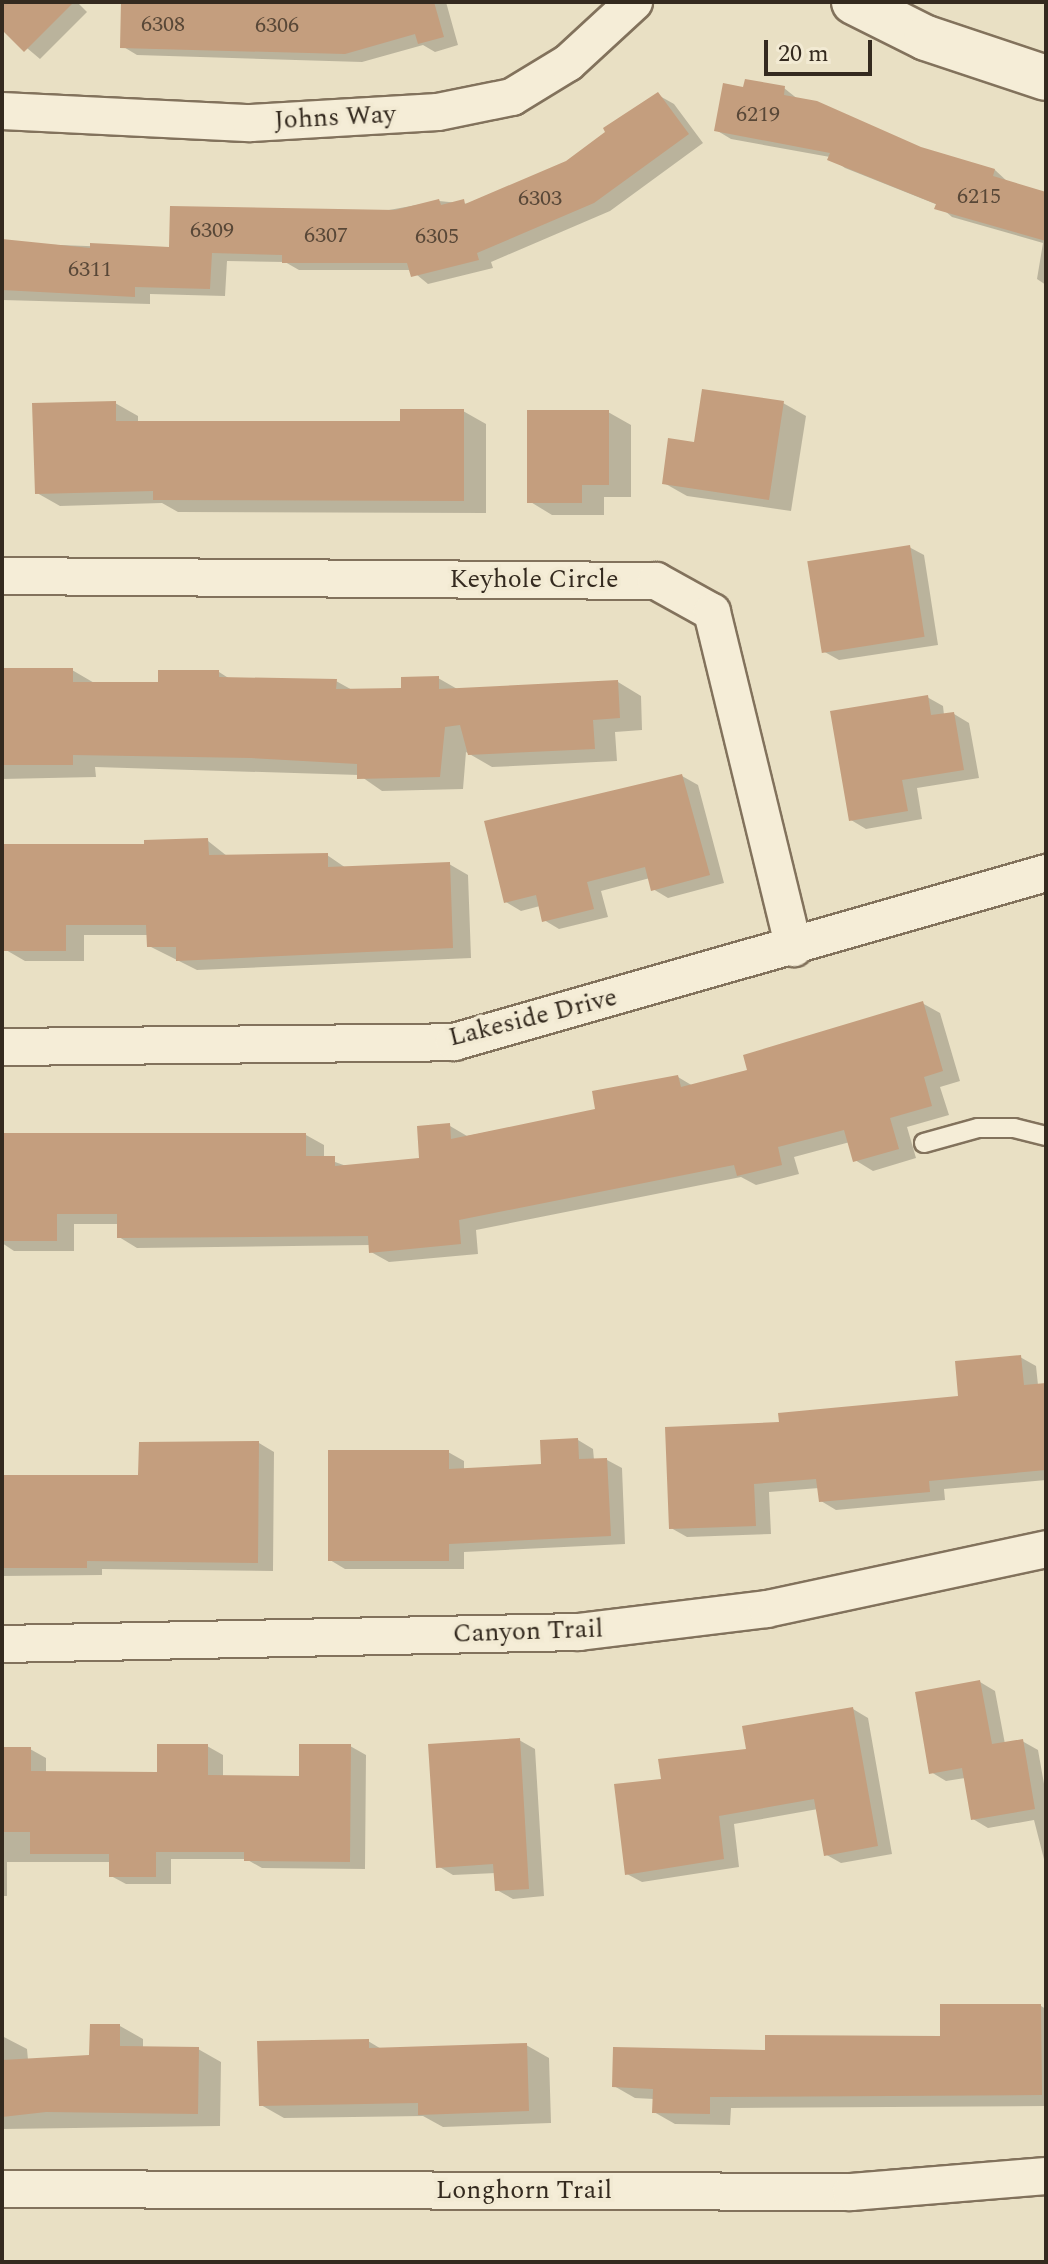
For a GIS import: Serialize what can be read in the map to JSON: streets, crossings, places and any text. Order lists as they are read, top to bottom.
{
  "streets": {
    "street": [
      "Johns Way",
      "Keyhole Circle",
      "Lakeside Drive",
      "Canyon Trail",
      "Longhorn Trail"
    ]
  },
  "crossings": [
    ["Keyhole Circle", "Lakeside Drive"]
  ],
  "house_numbers": [
    "6308",
    "6306",
    "6219",
    "6215",
    "6303",
    "6309",
    "6307",
    "6305",
    "6311"
  ],
  "scale_bar": "20 m"
}
